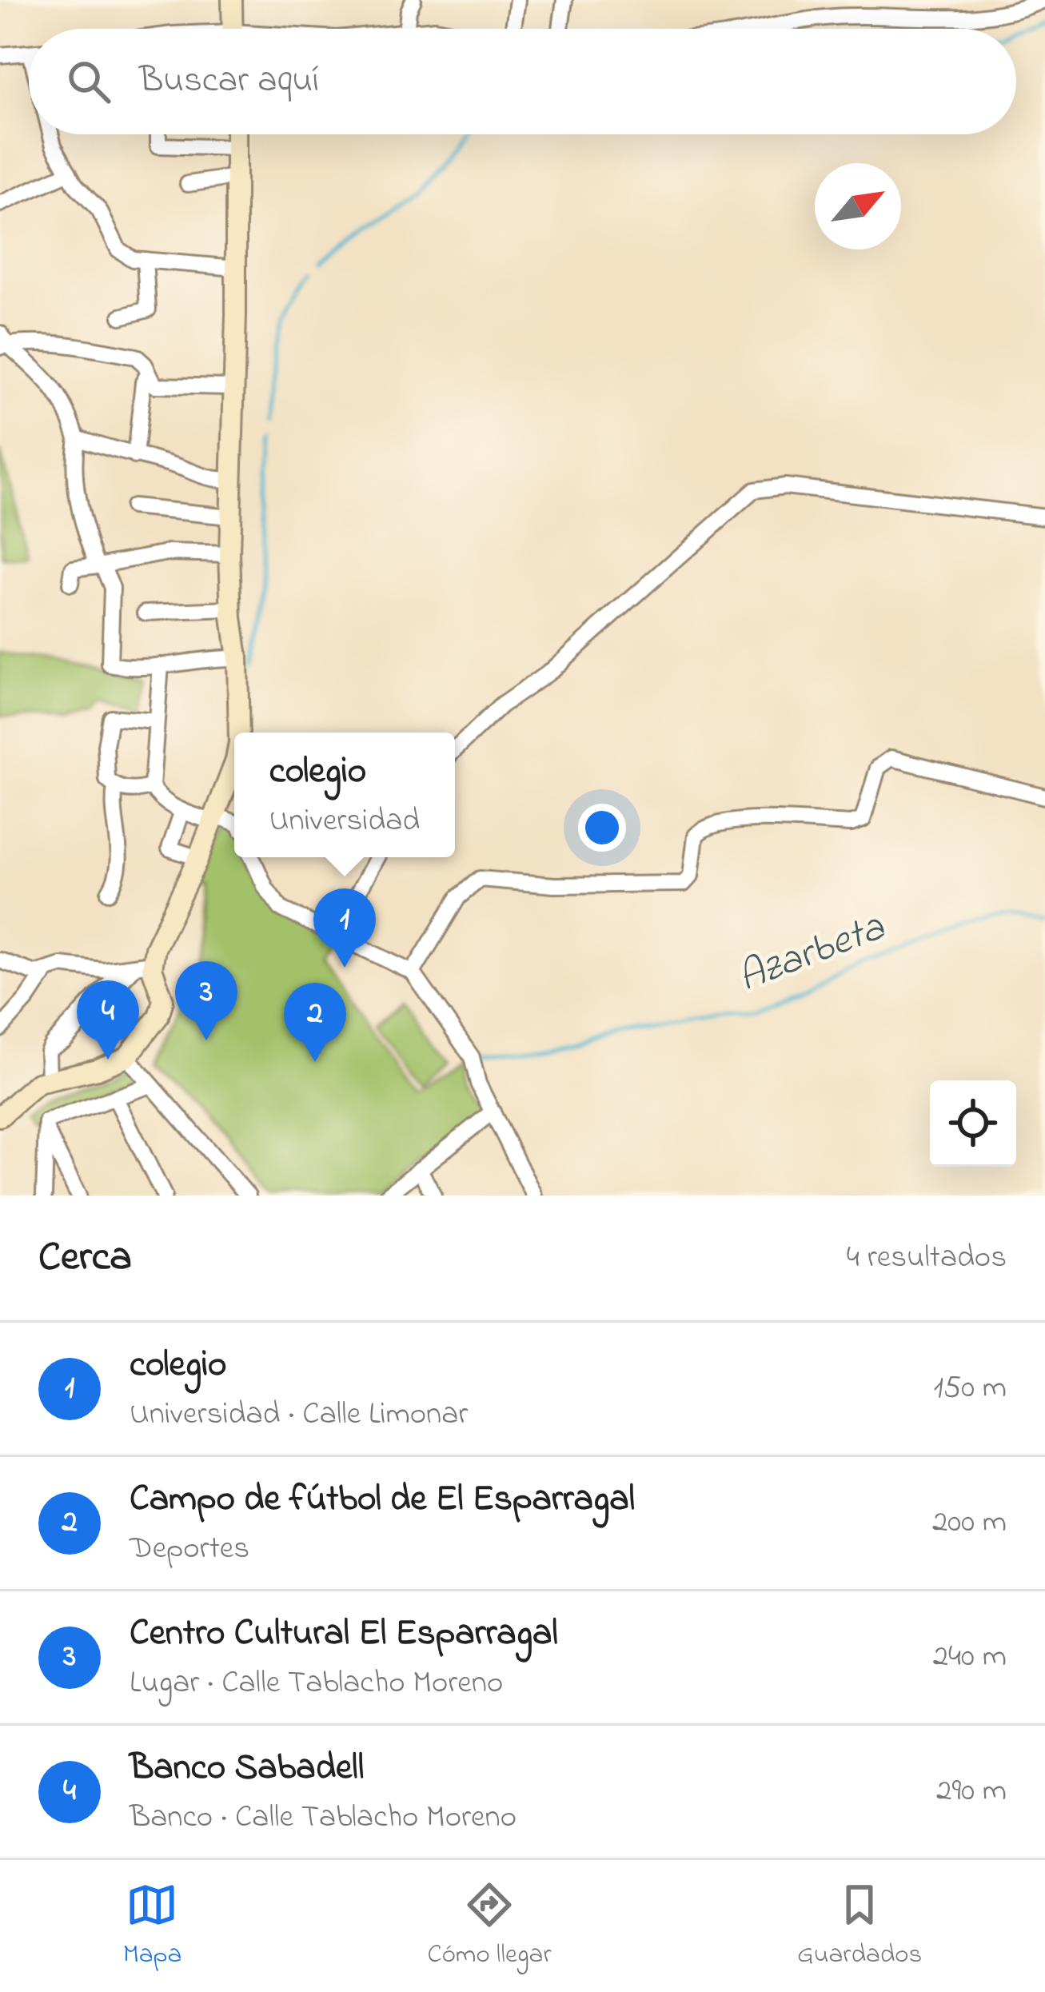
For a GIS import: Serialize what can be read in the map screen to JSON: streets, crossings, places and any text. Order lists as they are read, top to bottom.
{
  "water": ["Azarbeta"],
  "north": "top right",
  "page": {
    "search": "Buscar aquí",
    "popup": ["colegio", "Universidad"],
    "pins": [
      "1",
      "3",
      "4",
      "2"
    ],
    "heading": ["Cerca", "4 resultados"],
    "list": [
      {
        "mark": "1",
        "name": "colegio",
        "note": "Universidad · Calle Limonar",
        "value": "150 m"
      },
      {
        "mark": "2",
        "name": "Campo de fútbol de El Esparragal",
        "note": "Deportes",
        "value": "200 m"
      },
      {
        "mark": "3",
        "name": "Centro Cultural El Esparragal",
        "note": "Lugar · Calle Tablacho Moreno",
        "value": "240 m"
      },
      {
        "mark": "4",
        "name": "Banco Sabadell",
        "note": "Banco · Calle Tablacho Moreno",
        "value": "290 m"
      }
    ],
    "nav": ["Mapa", "Cómo llegar", "Guardados"]
  }
}
